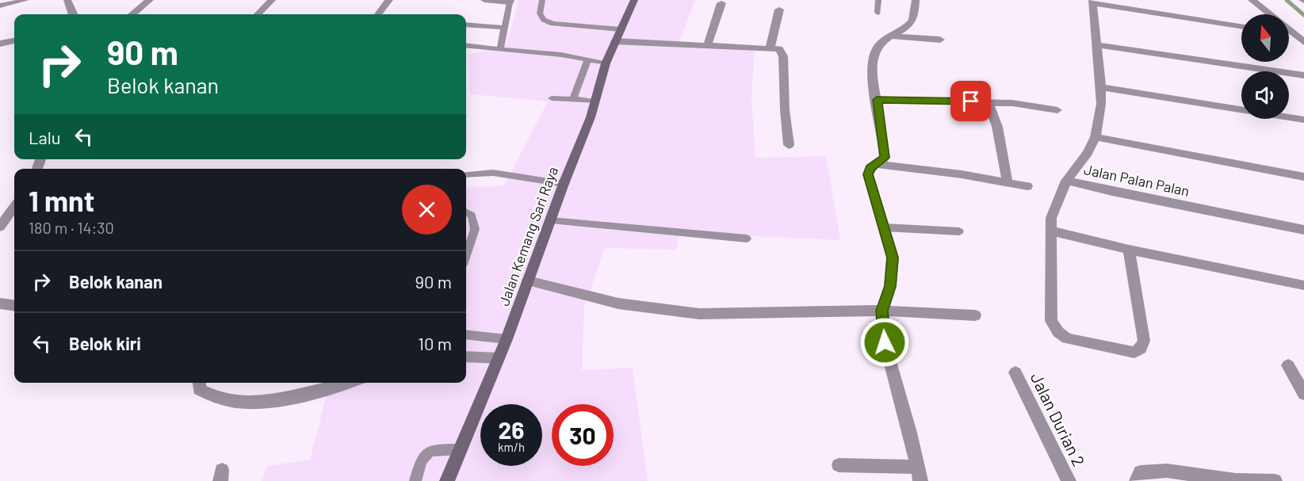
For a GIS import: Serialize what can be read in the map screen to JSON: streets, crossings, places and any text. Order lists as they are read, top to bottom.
{
  "streets": {
    "main road": ["Jalan Kemang Sari Raya"],
    "street": ["Jalan Palan Palan", "Jalan Durian 2"]
  },
  "north": "top",
  "page": {
    "turn": ["90 m", "Belok kanan"],
    "then": "Lalu",
    "heading": ["1 mnt", "180 m · 14:30"],
    "list": [
      {
        "name": "Belok kanan",
        "value": "90 m"
      },
      {
        "name": "Belok kiri",
        "value": "10 m"
      }
    ],
    "speed": "26 km/h",
    "limit": "30"
  }
}
